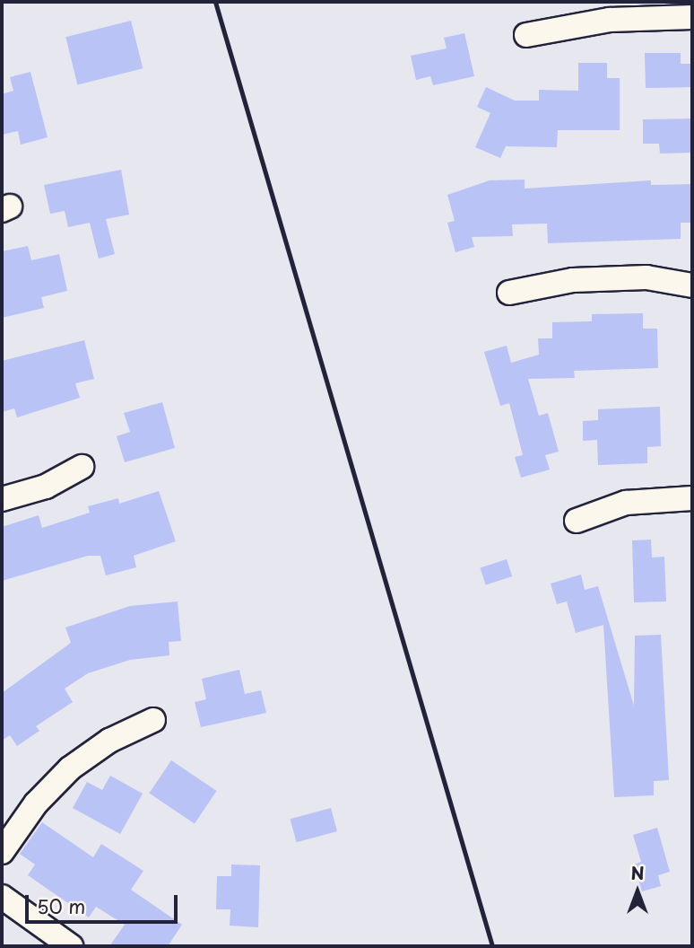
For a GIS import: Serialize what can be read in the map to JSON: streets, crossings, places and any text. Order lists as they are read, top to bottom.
{
  "scale_bar": "50 m",
  "north": "top"
}
